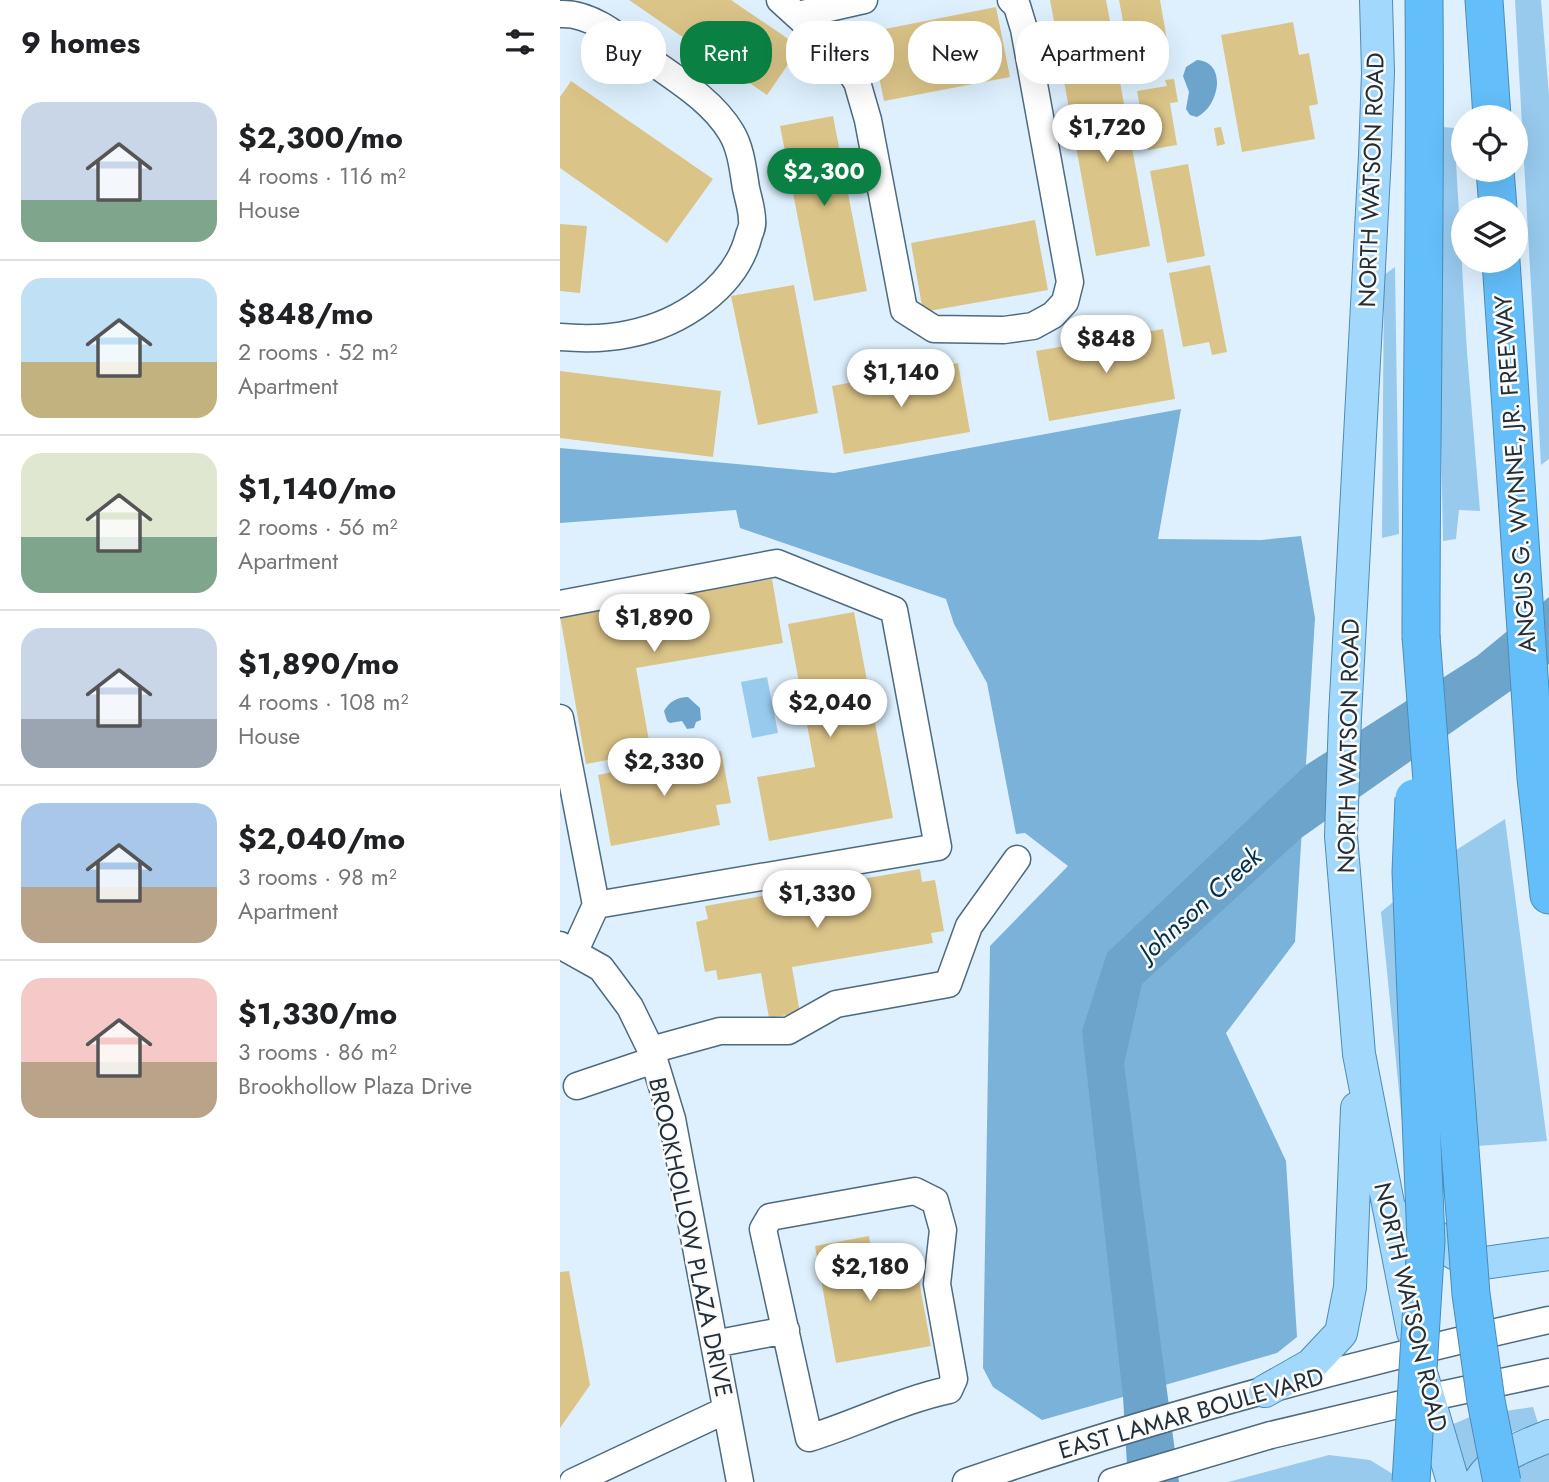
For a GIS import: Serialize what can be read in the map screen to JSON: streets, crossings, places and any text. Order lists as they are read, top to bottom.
{
  "streets": {
    "highway": ["ANGUS G. WYNNE, JR. FREEWAY"],
    "main road": ["NORTH WATSON ROAD"],
    "street": ["BROOKHOLLOW PLAZA DRIVE", "EAST LAMAR BOULEVARD"]
  },
  "crossings": [
    ["NORTH WATSON ROAD", "EAST LAMAR BOULEVARD"]
  ],
  "water": ["Johnson Creek"],
  "page": {
    "heading": "9 homes",
    "chip": [
      "Buy",
      "Rent",
      "Filters",
      "New",
      "Apartment"
    ],
    "list": [
      {
        "name": "$2,300/mo",
        "note": "4 rooms · 116 m² · House"
      },
      {
        "name": "$848/mo",
        "note": "2 rooms · 52 m² · Apartment"
      },
      {
        "name": "$1,140/mo",
        "note": "2 rooms · 56 m² · Apartment"
      },
      {
        "name": "$1,890/mo",
        "note": "4 rooms · 108 m² · House"
      },
      {
        "name": "$2,040/mo",
        "note": "3 rooms · 98 m² · Apartment"
      },
      {
        "name": "$1,330/mo",
        "note": "3 rooms · 86 m² · Brookhollow Plaza Drive"
      }
    ],
    "price": [
      "$1,720",
      "$2,300",
      "$848",
      "$1,140",
      "$1,890",
      "$2,040",
      "$2,330",
      "$1,330",
      "$2,180"
    ]
  }
}
